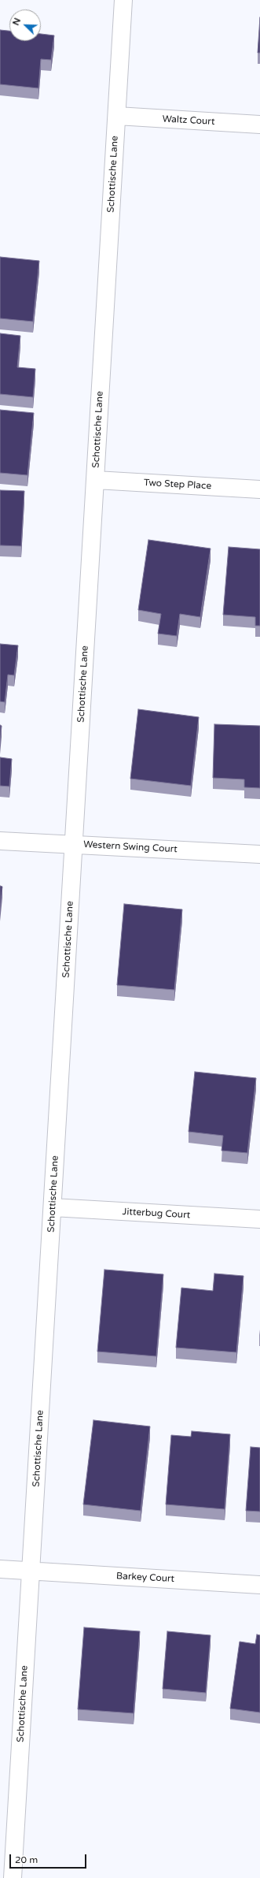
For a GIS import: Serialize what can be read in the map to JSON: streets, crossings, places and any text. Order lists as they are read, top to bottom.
{
  "streets": {
    "street": [
      "Waltz Court",
      "Schottische Lane",
      "Two Step Place",
      "Western Swing Court",
      "Jitterbug Court",
      "Barkey Court"
    ]
  },
  "crossings": [
    ["Waltz Court", "Schottische Lane"],
    ["Schottische Lane", "Two Step Place"],
    ["Schottische Lane", "Western Swing Court"],
    ["Schottische Lane", "Jitterbug Court"],
    ["Schottische Lane", "Barkey Court"]
  ],
  "scale_bar": "20 m",
  "north": "top left"
}
